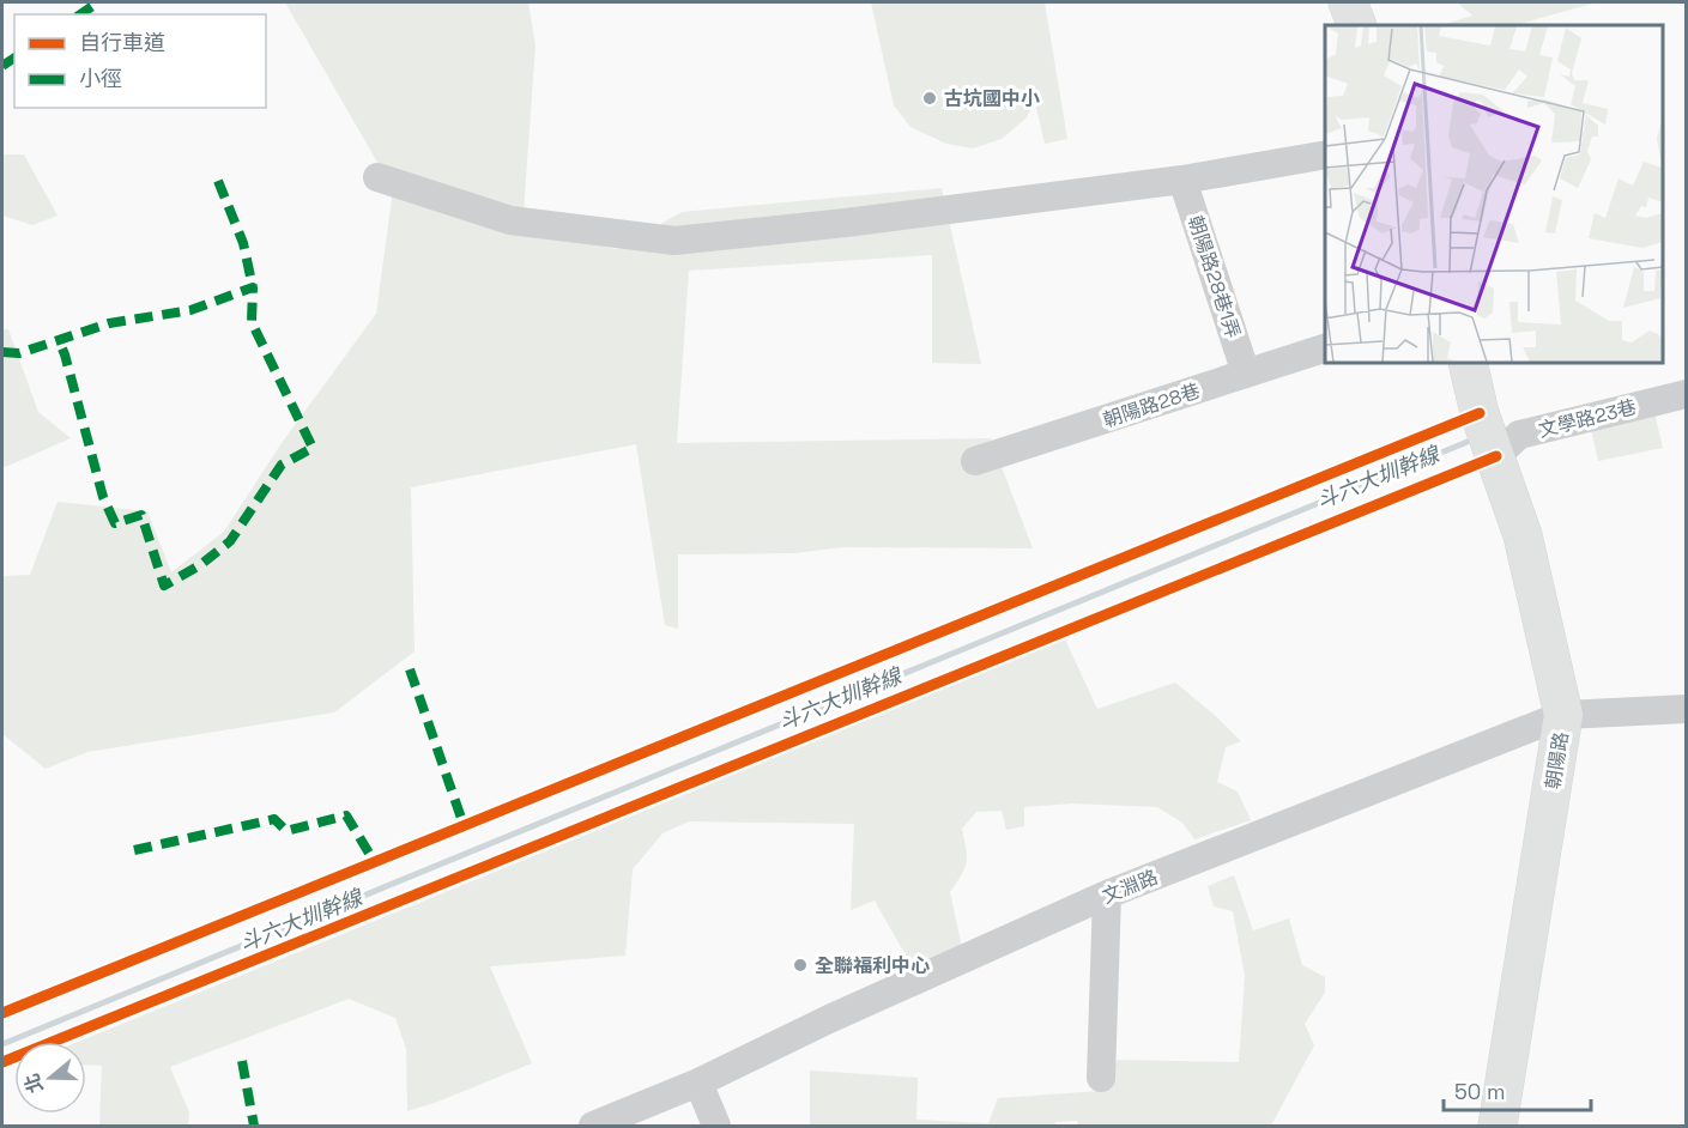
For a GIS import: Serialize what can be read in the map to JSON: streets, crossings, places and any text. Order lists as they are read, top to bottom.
{
  "streets": {
    "main road": ["朝陽路"],
    "street": [
      "朝陽路28巷1弄",
      "朝陽路28巷",
      "文學路23巷",
      "文淵路"
    ]
  },
  "crossings": [
    ["朝陽路28巷1弄", "朝陽路28巷"],
    ["文學路23巷", "朝陽路"],
    ["朝陽路", "文淵路"]
  ],
  "water": ["斗六大圳幹線"],
  "places": ["古坑國中小", "全聯福利中心"],
  "legend": ["自行車道", "小徑"],
  "scale_bar": "50 m",
  "north": "left"
}
